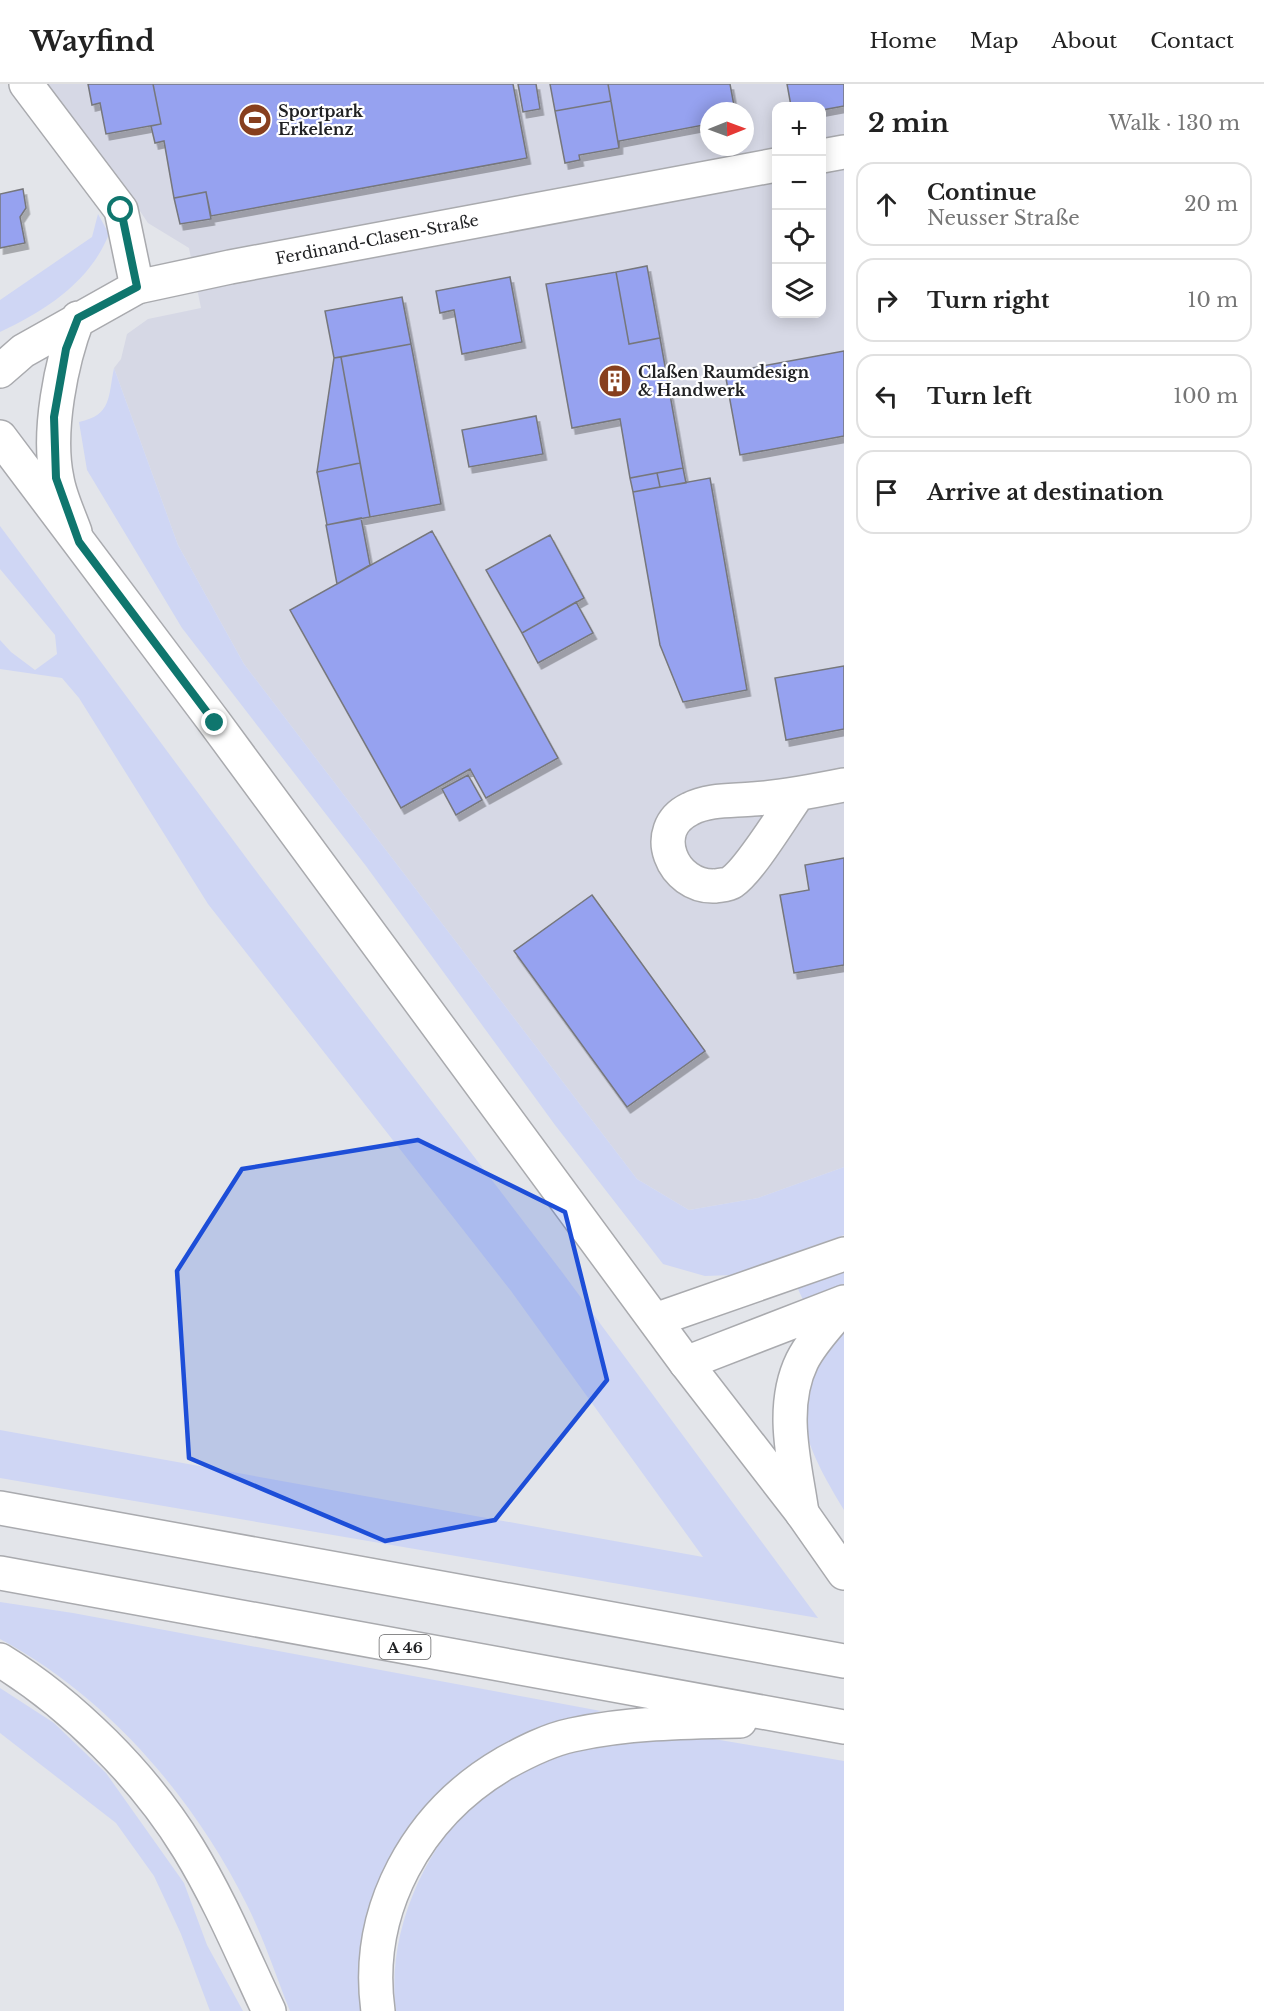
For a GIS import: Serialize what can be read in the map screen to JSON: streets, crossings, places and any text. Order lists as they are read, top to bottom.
{
  "streets": {
    "main road": ["Ferdinand-Clasen-Straße", "A 46"]
  },
  "places": {
    "sports": ["Sportpark Erkelenz"],
    "building": ["Claßen Raumdesign & Handwerk"]
  },
  "north": "right",
  "page": {
    "header": "Wayfind",
    "nav": [
      "Home",
      "Map",
      "About",
      "Contact"
    ],
    "heading": ["2 min", "Walk · 130 m"],
    "map_buttons": ["+", "−"],
    "list": [
      ["Continue", "Neusser Straße", "20 m"],
      ["Turn right", "10 m"],
      ["Turn left", "100 m"],
      "Arrive at destination"
    ]
  }
}
